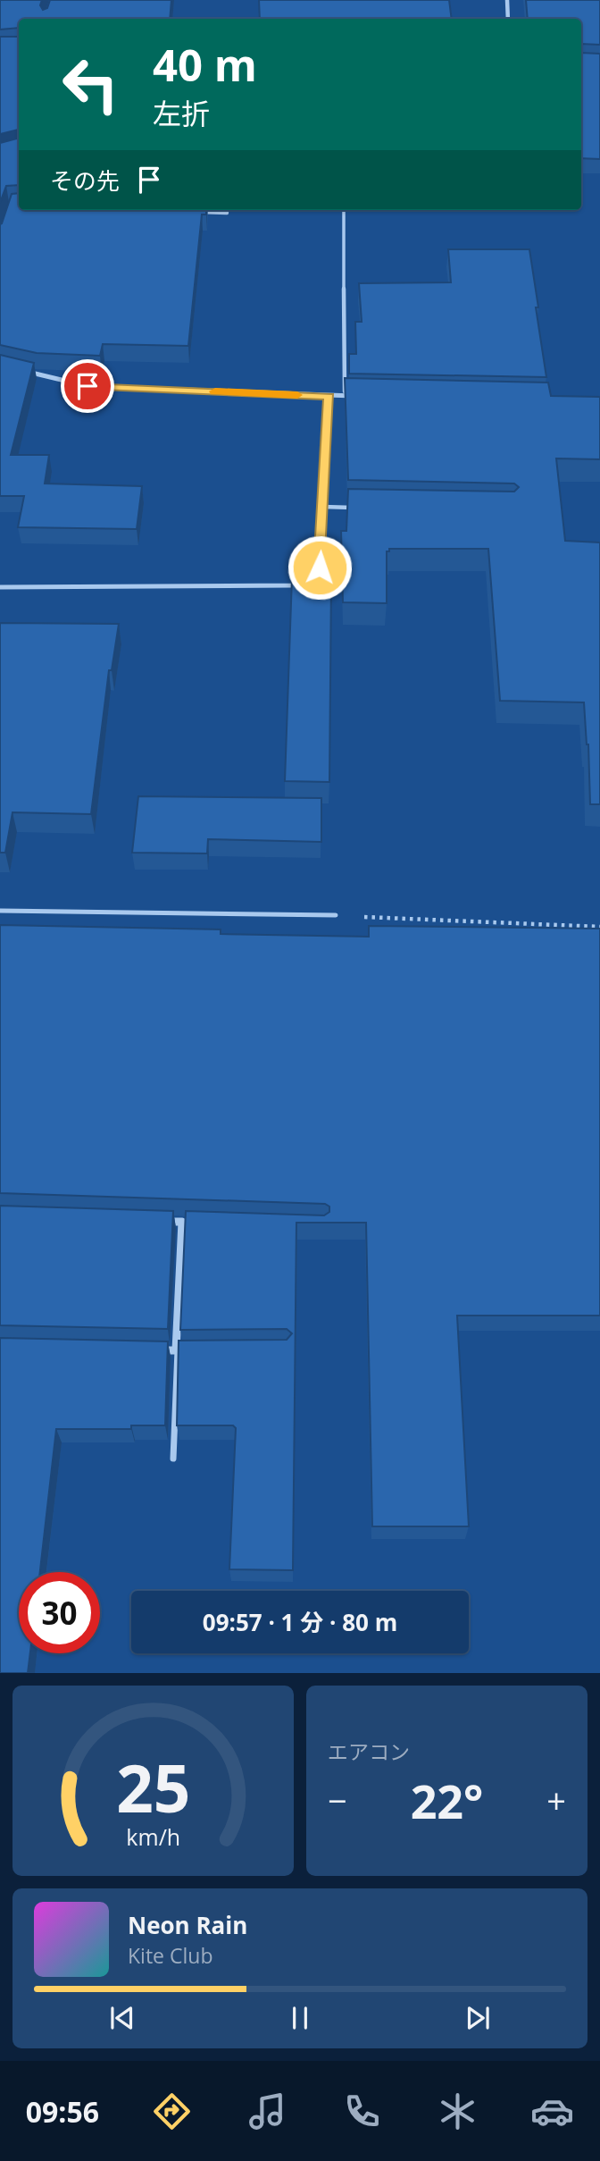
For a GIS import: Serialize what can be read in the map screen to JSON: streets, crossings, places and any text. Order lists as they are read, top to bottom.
{
  "page": {
    "turn": ["40 m", "左折"],
    "then": "その先",
    "limit": "30",
    "trip": "09:57 · 1 分 · 80 m",
    "tile": "エアコン",
    "heat": ["−", "22°", "+"],
    "song": ["Neon Rain", "Kite Club"],
    "tabs": "09:56",
    "gauge": ["25", "km/h"]
  }
}
